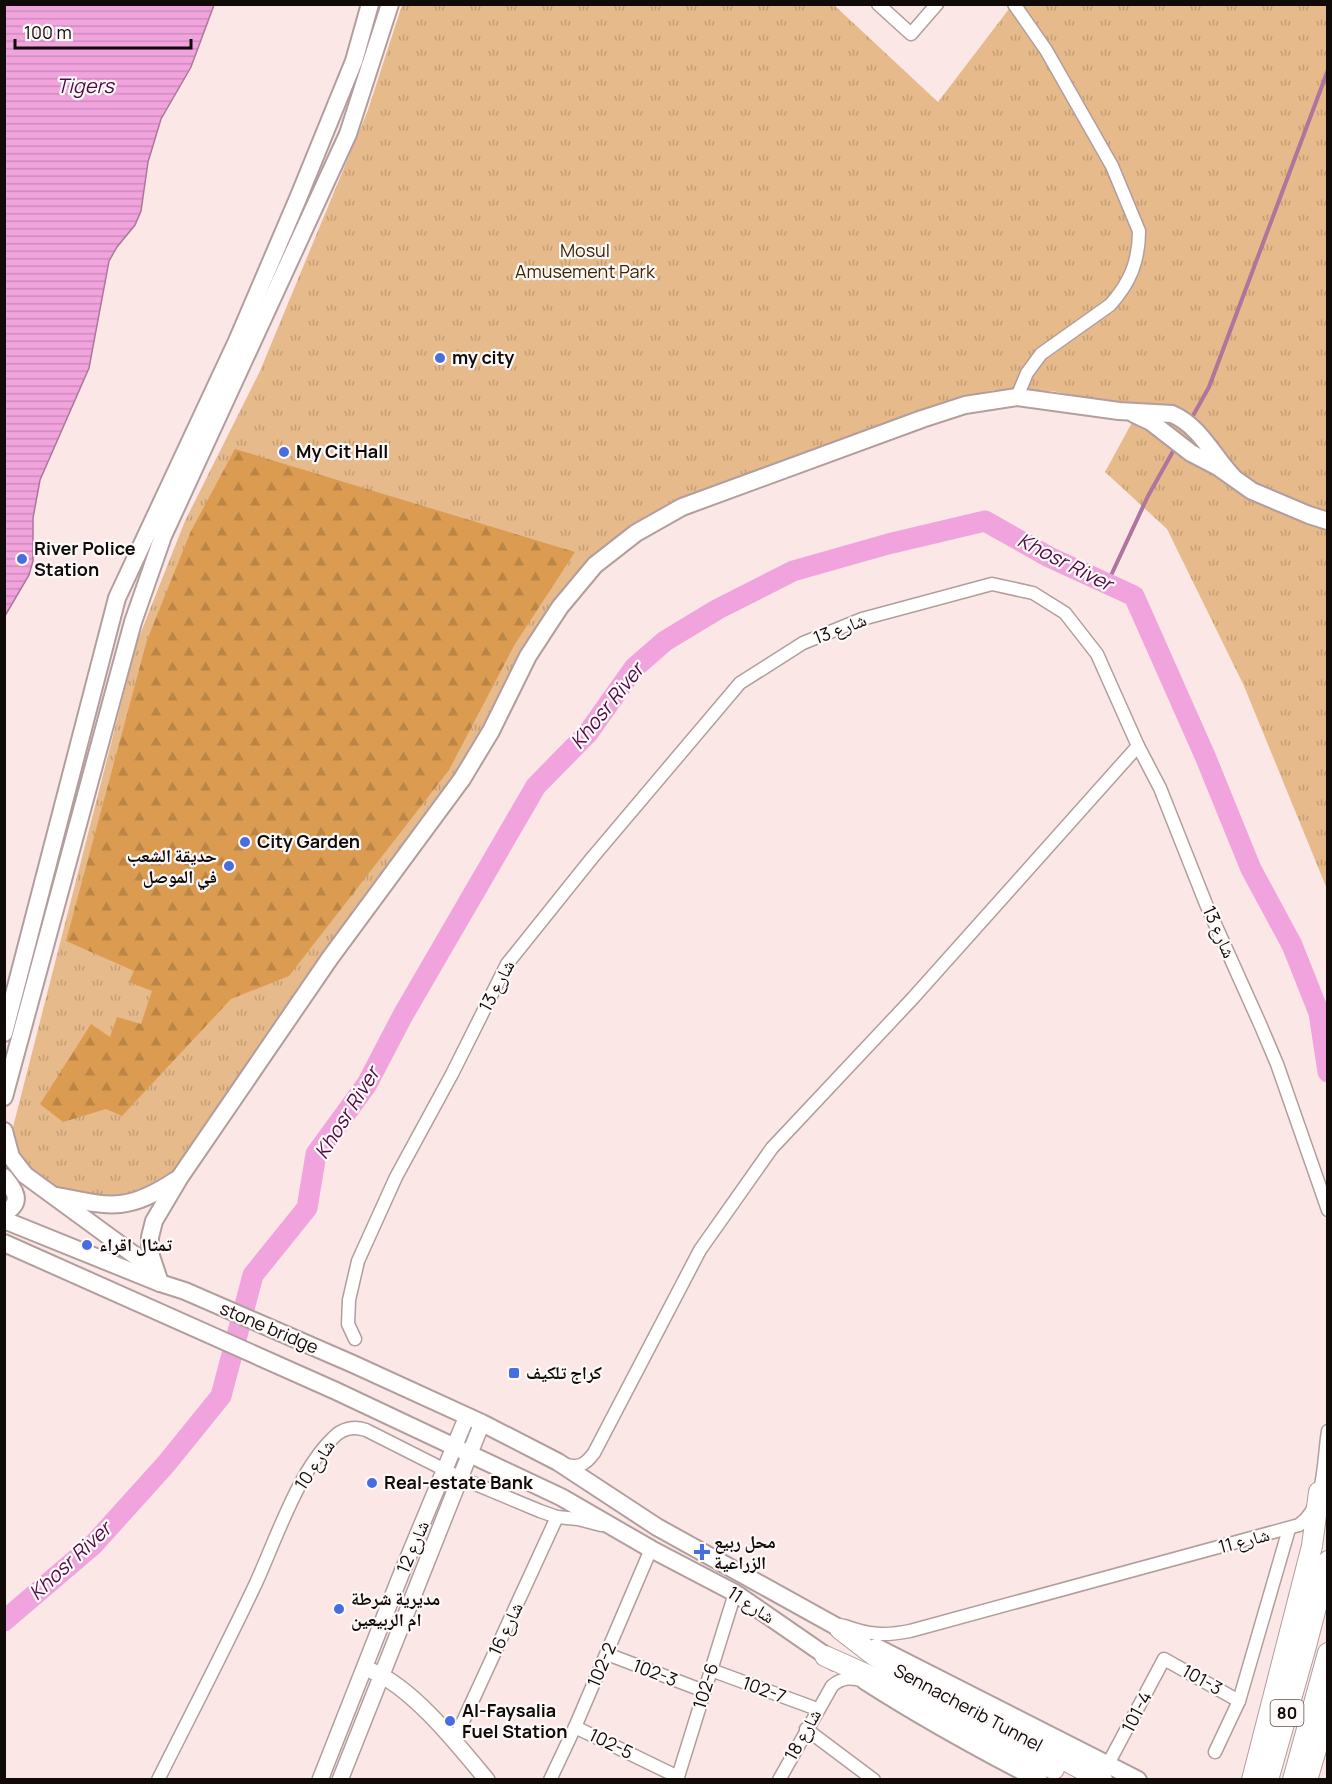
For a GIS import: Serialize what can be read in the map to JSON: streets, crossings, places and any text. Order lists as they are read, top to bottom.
{
  "streets": {
    "main road": [
      "stone bridge",
      "شارع 11",
      "Sennacherib Tunnel",
      "80"
    ],
    "street": [
      "شارع 13",
      "شارع 10",
      "شارع 12",
      "شارع 16",
      "102-2",
      "102-3",
      "101-3",
      "102-6",
      "102-7",
      "101-4",
      "شارع 18",
      "102-5"
    ]
  },
  "crossings": [
    ["stone bridge", "شارع 11"],
    ["stone bridge", "شارع 12"],
    ["شارع 10", "شارع 11"],
    ["شارع 10", "شارع 12"],
    ["شارع 10", "شارع 16"],
    ["شارع 11", "شارع 12"],
    ["شارع 11", "102-2"],
    ["شارع 11", "102-6"],
    ["شارع 11", "Sennacherib Tunnel"],
    ["102-2", "102-3"],
    ["102-2", "102-5"],
    ["102-3", "102-6"],
    ["101-3", "101-4"],
    ["102-6", "102-7"],
    ["102-6", "102-5"],
    ["102-7", "شارع 18"],
    ["Sennacherib Tunnel", "101-4"]
  ],
  "water": ["Tigers", "Khosr River"],
  "parks": ["Mosul Amusement Park"],
  "places": {
    "other": [
      "my city",
      "My Cit Hall",
      "River Police Station",
      "City Garden",
      "حديقة الشعب في الموصل",
      "تمثال اقراء",
      "Real-estate Bank",
      "مديرية شرطة ام الربيعين",
      "Al-Faysalia Fuel Station"
    ],
    "transit": ["كراج تلكيف"],
    "health": ["محل ربيع الزراعية"]
  },
  "scale_bar": "100 m"
}
